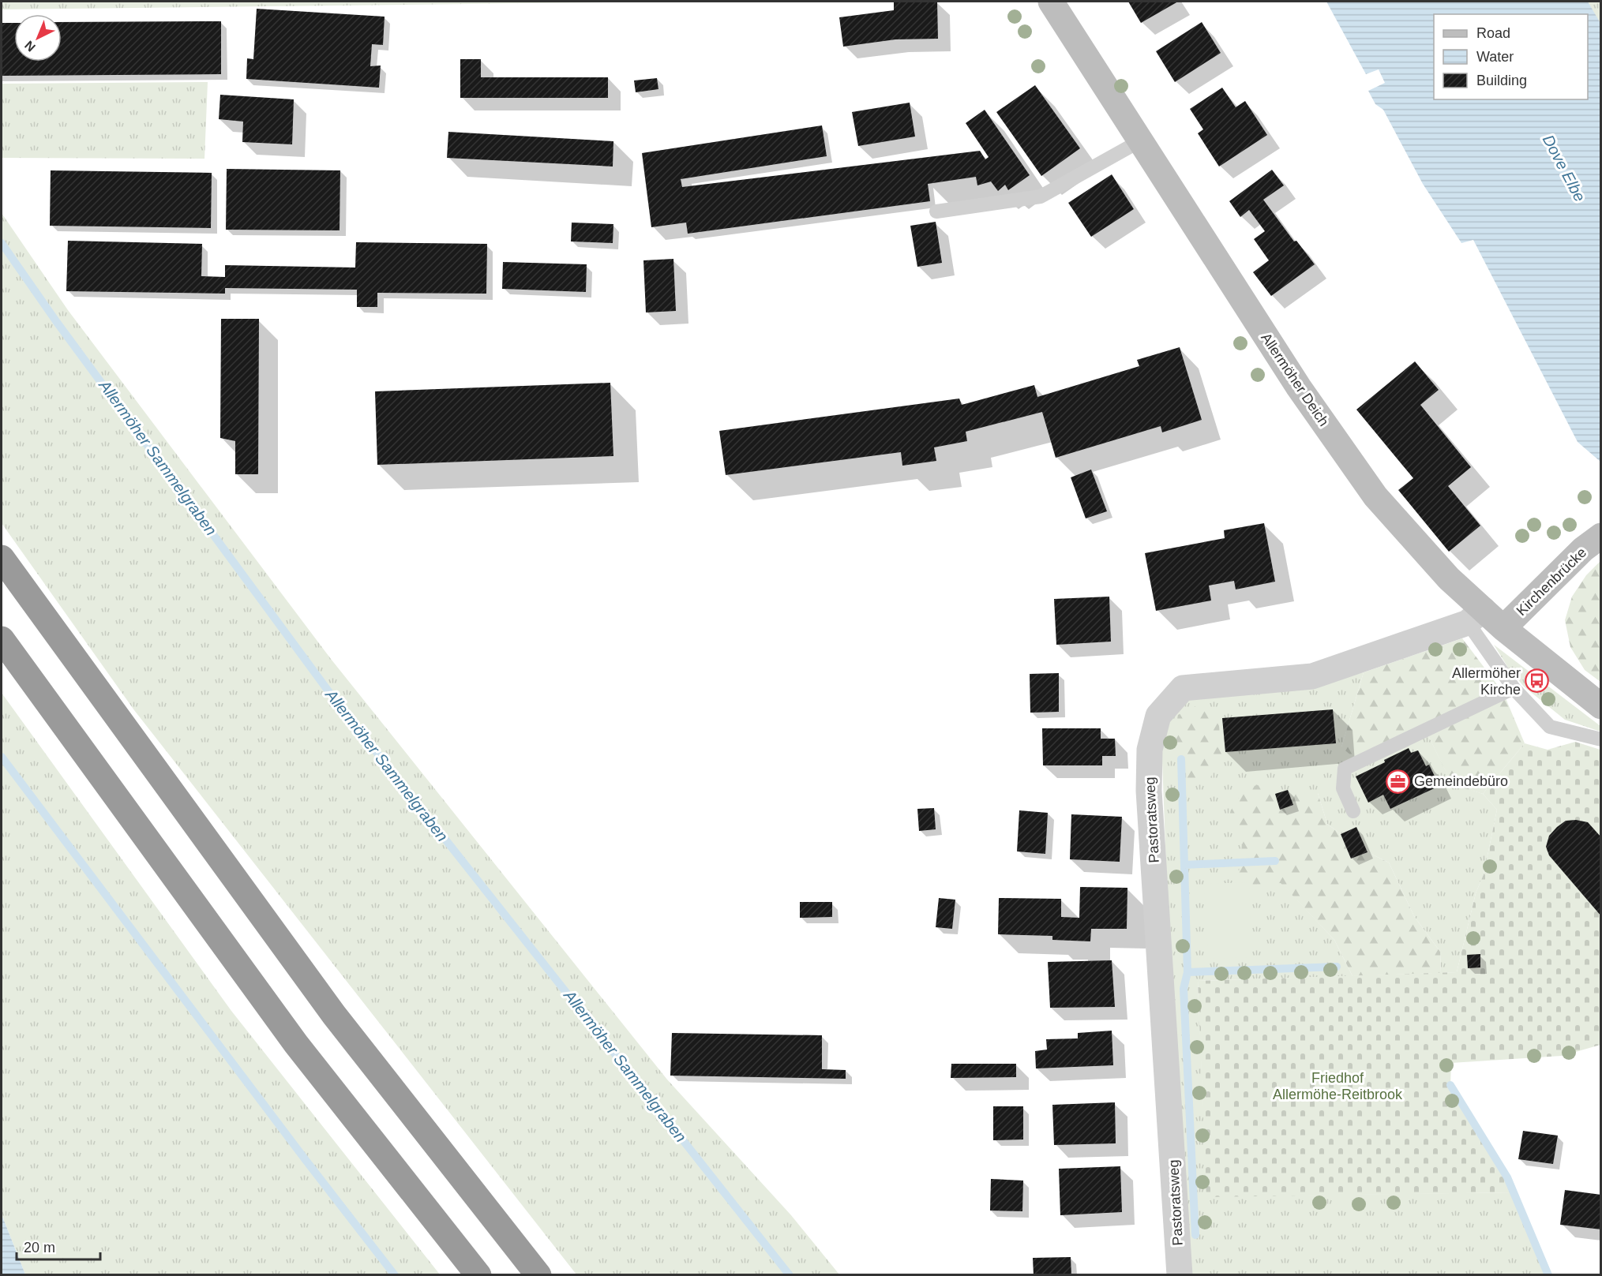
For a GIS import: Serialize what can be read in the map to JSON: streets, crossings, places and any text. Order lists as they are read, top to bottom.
{
  "streets": {
    "street": ["Allermöher Deich", "Kirchenbrücke", "Pastoratsweg"]
  },
  "crossings": [
    ["Allermöher Deich", "Kirchenbrücke"],
    ["Allermöher Deich", "Pastoratsweg"]
  ],
  "water": ["Dove Elbe", "Allermöher Sammelgraben"],
  "parks": ["Friedhof Allermöhe-Reitbrook"],
  "places": {
    "bus stop": ["Allermöher Kirche"],
    "office": ["Gemeindebüro"]
  },
  "legend": ["Road", "Water", "Building"],
  "scale_bar": "20 m",
  "north": "bottom left"
}
